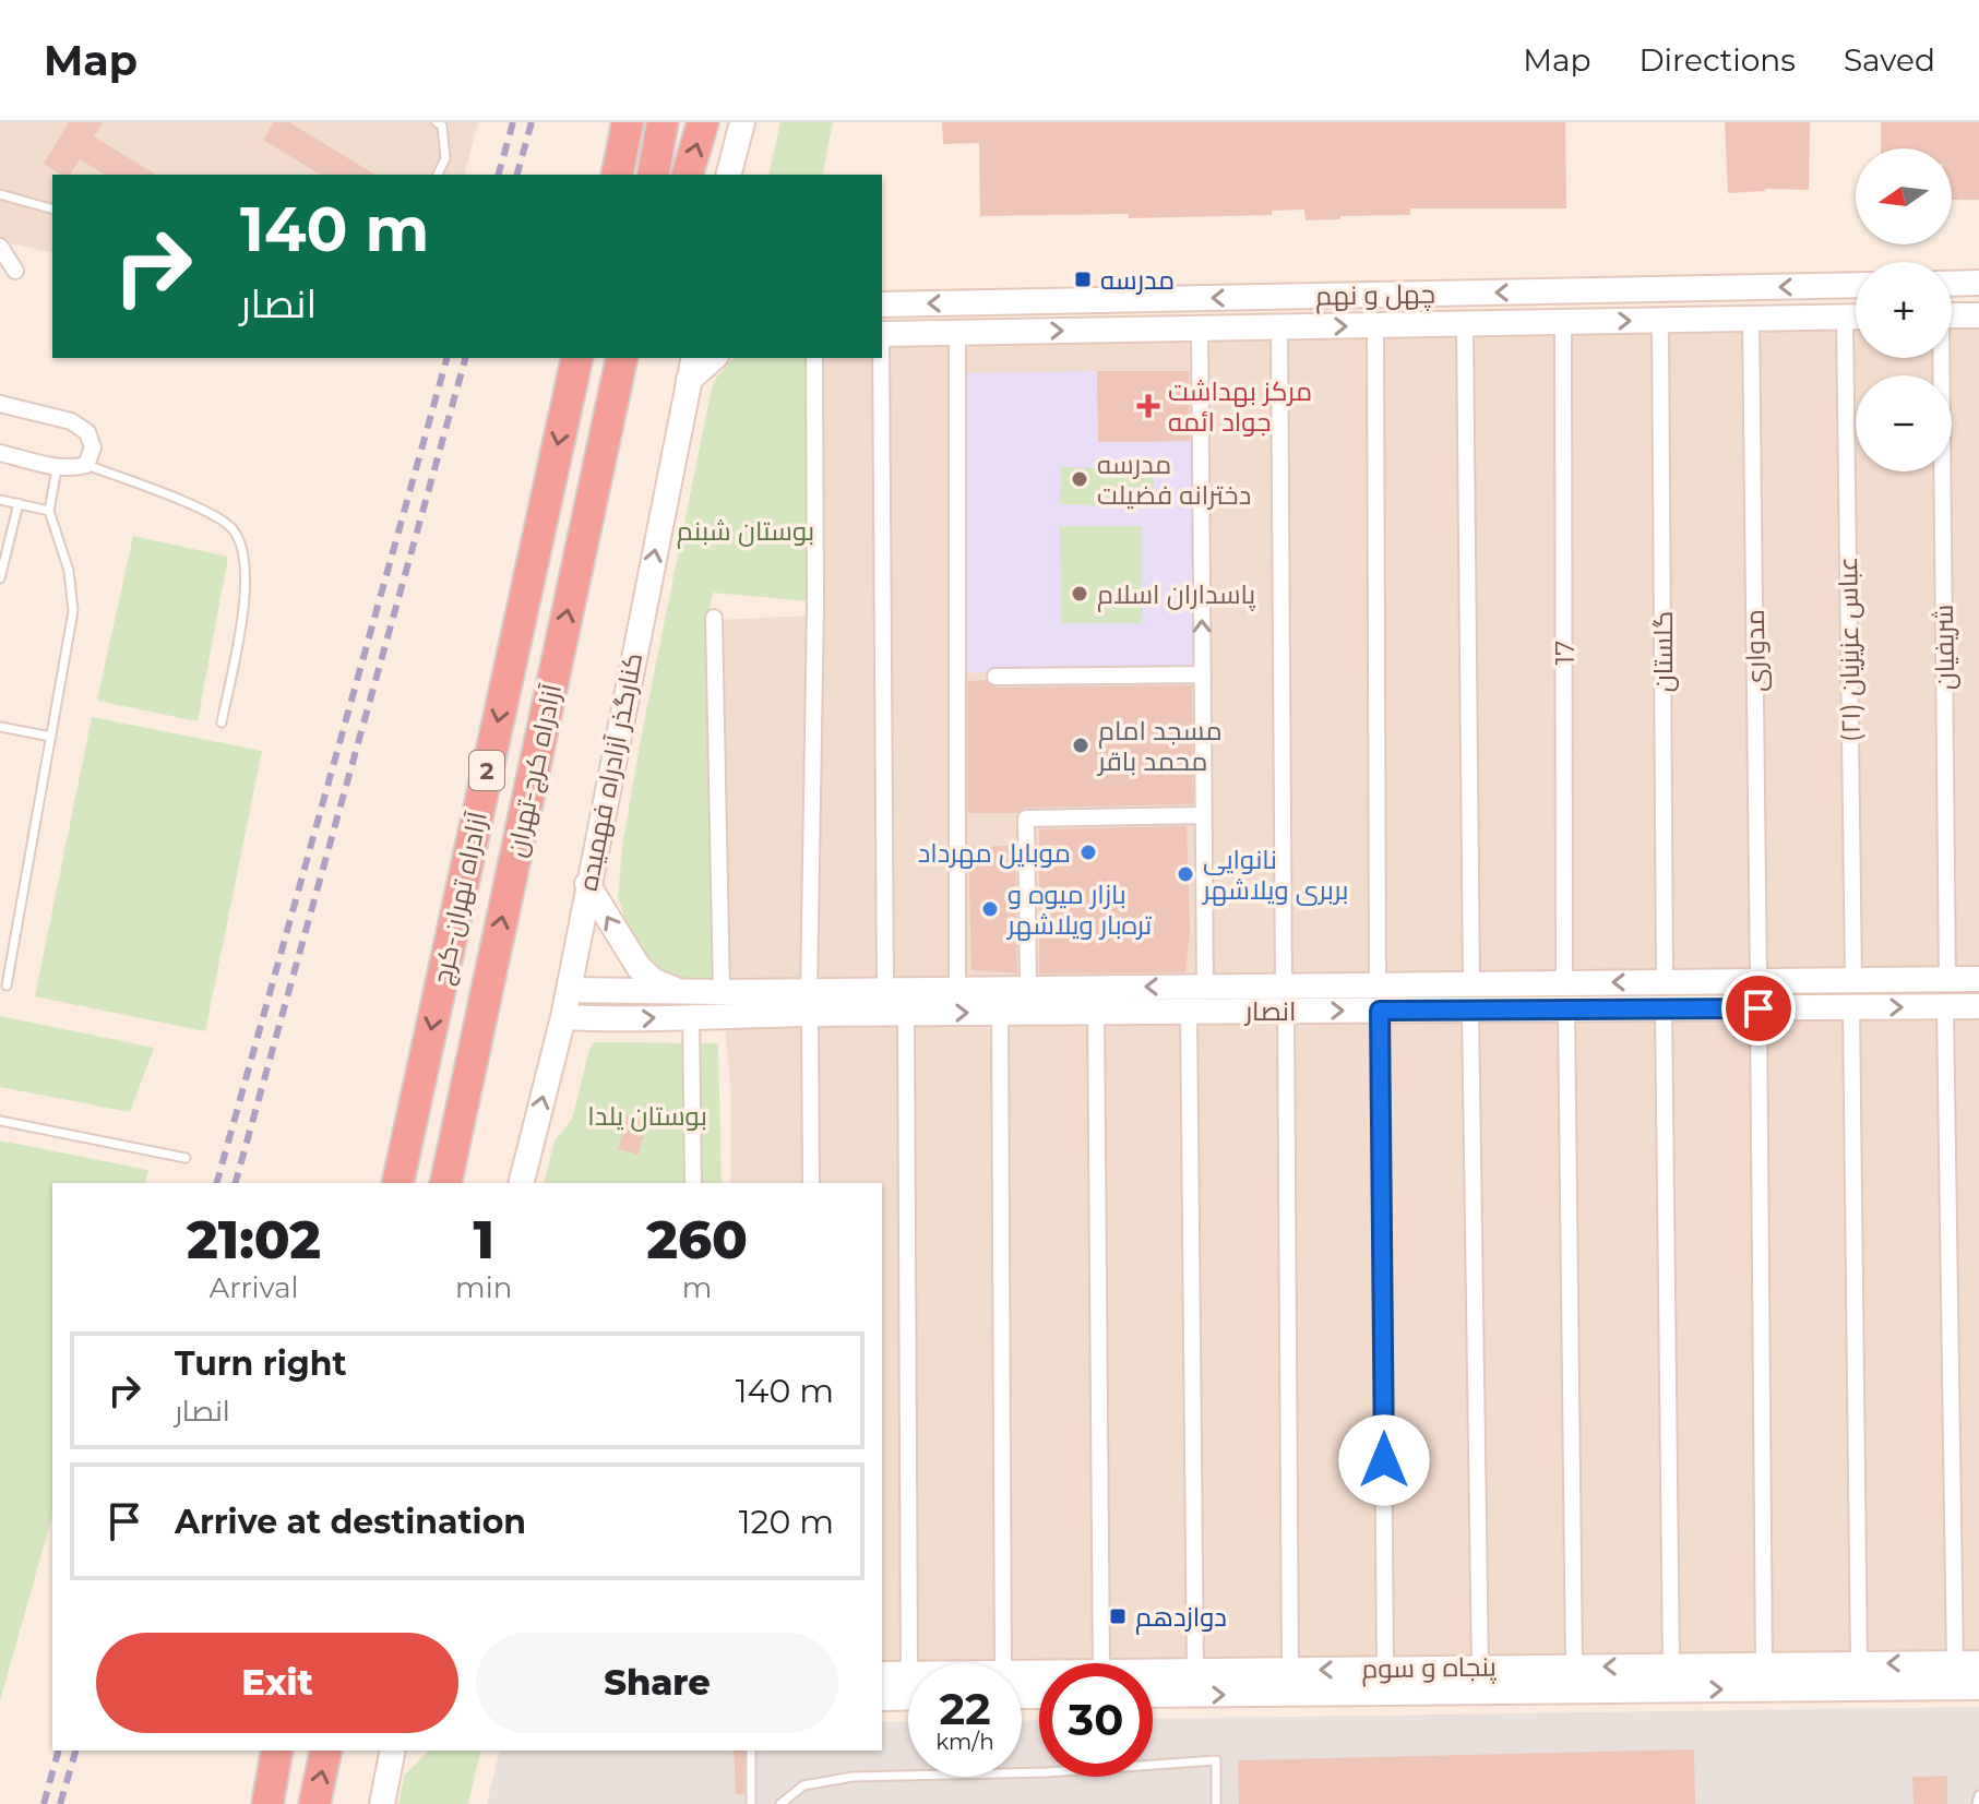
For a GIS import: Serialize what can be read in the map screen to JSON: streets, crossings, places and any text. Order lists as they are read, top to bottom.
{
  "streets": {
    "highway": ["2", "آزادراه کرج-تهران", "آزادراه تهران-کرج"],
    "street": [
      "چهل و نهم",
      "شریفیان",
      "عباس عزیزیان (۲۱)",
      "مدواری",
      "گلستان",
      "17",
      "کنارگذر آزادراه فهمیده",
      "انصار",
      "پنجاه و سوم"
    ]
  },
  "crossings": [
    ["چهل و نهم", "عباس عزیزیان (۲۱)"],
    ["چهل و نهم", "مدواری"],
    ["چهل و نهم", "گلستان"],
    ["چهل و نهم", "17"],
    ["شریفیان", "انصار"],
    ["عباس عزیزیان (۲۱)", "انصار"],
    ["مدواری", "انصار"],
    ["گلستان", "انصار"],
    ["17", "انصار"],
    ["کنارگذر آزادراه فهمیده", "انصار"]
  ],
  "one_way": ["آزادراه کرج-تهران", "آزادراه تهران-کرج"],
  "parks": ["بوستان شبنم", "بوستان یلدا"],
  "places": {
    "transit": ["مدرسه", "دوازدهم"],
    "health": ["مرکز بهداشت جواد ائمه"],
    "other": [
      "مدرسه دخترانه فضیلت",
      "پاسداران اسلام",
      "مسجد امام محمد باقر",
      "موبایل مهرداد",
      "نانوایی بربری ویلاشهر",
      "بازار میوه و تره‌بار ویلاشهر"
    ]
  },
  "north": "left",
  "page": {
    "header": "Map",
    "nav": ["Map", "Directions", "Saved"],
    "map_buttons": ["+", "−"],
    "turn": ["140 m", "انصار"],
    "eta": [
      "21:02",
      "Arrival",
      "1",
      "min",
      "260",
      "m"
    ],
    "list": [
      {
        "name": "Turn right",
        "note": "انصار",
        "value": "140 m"
      },
      {
        "name": "Arrive at destination",
        "value": "120 m"
      }
    ],
    "buttons": ["Exit", "Share"],
    "speed": "22 km/h",
    "limit": "30"
  }
}
